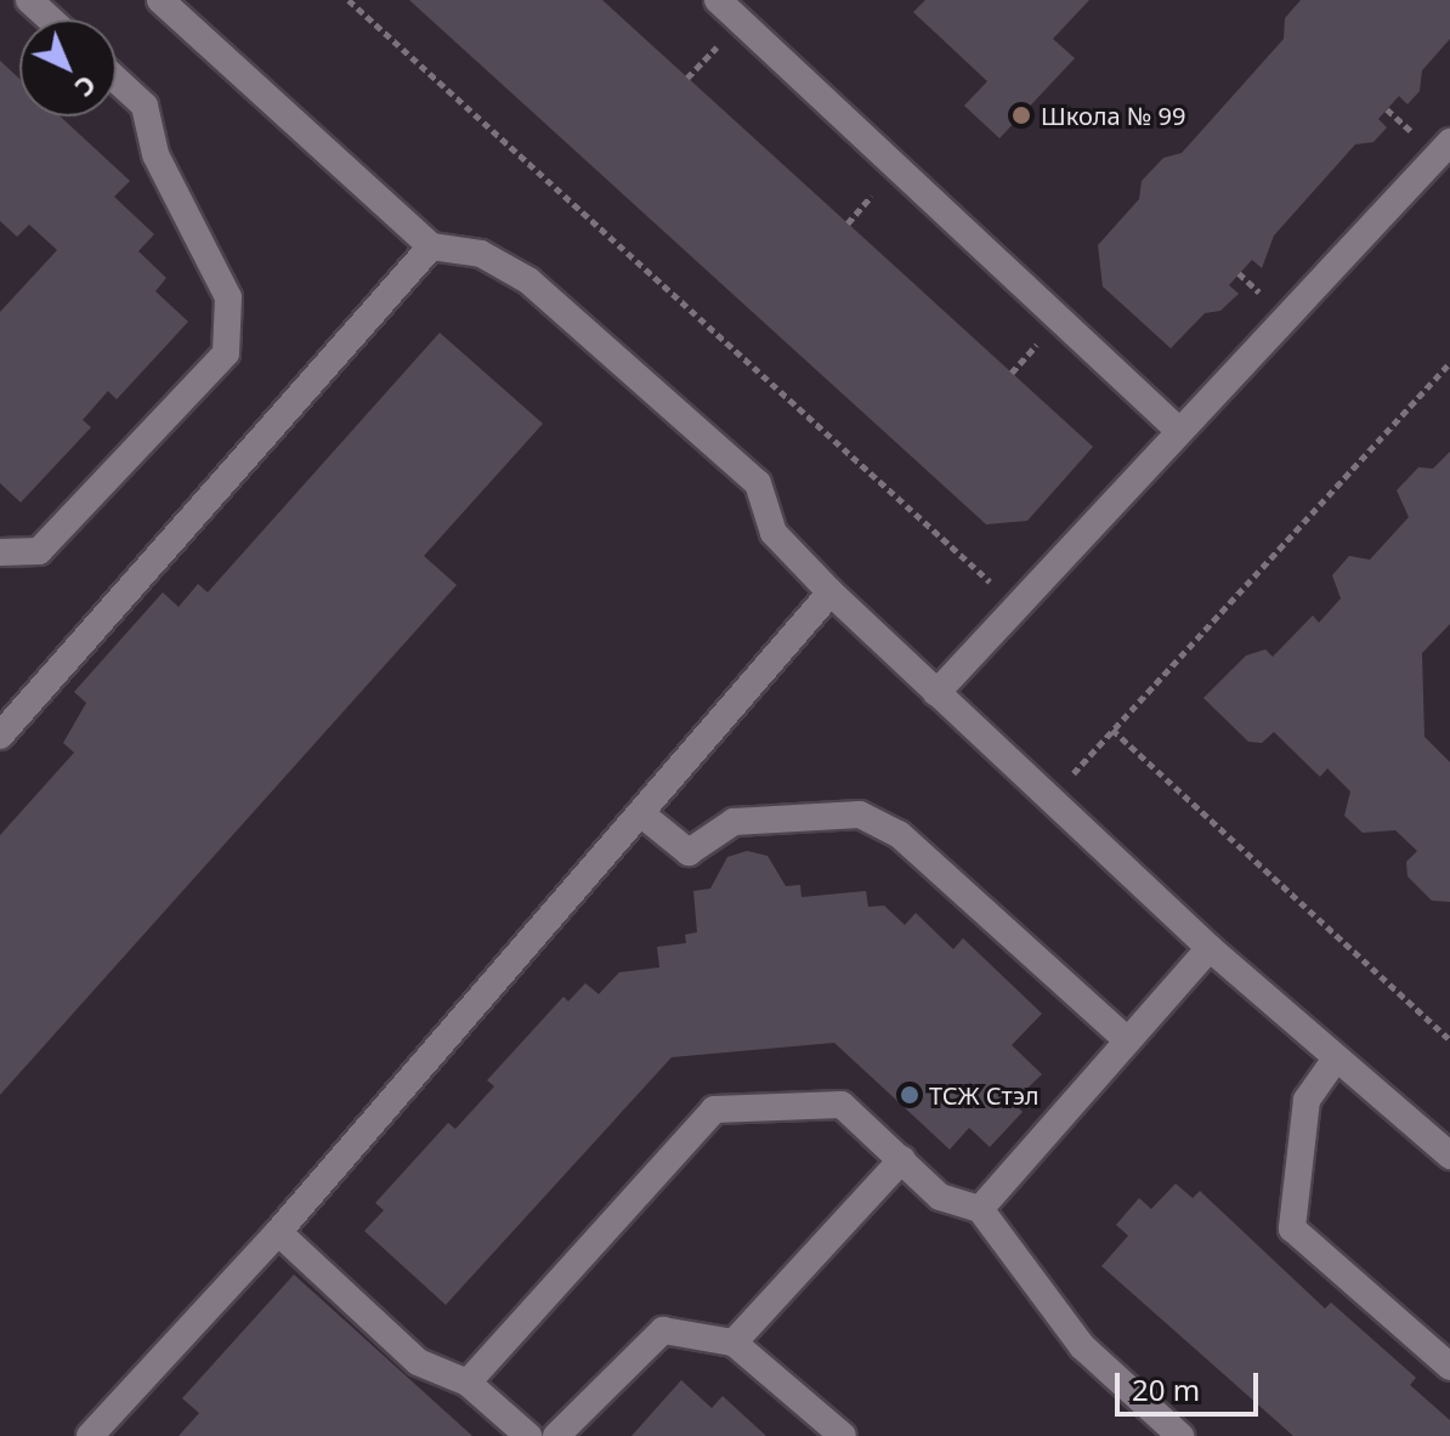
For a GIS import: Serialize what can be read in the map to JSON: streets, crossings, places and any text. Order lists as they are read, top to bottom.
{
  "places": ["Школа № 99", "ТСЖ Стэл"],
  "scale_bar": "20 m",
  "north": "bottom right"
}
